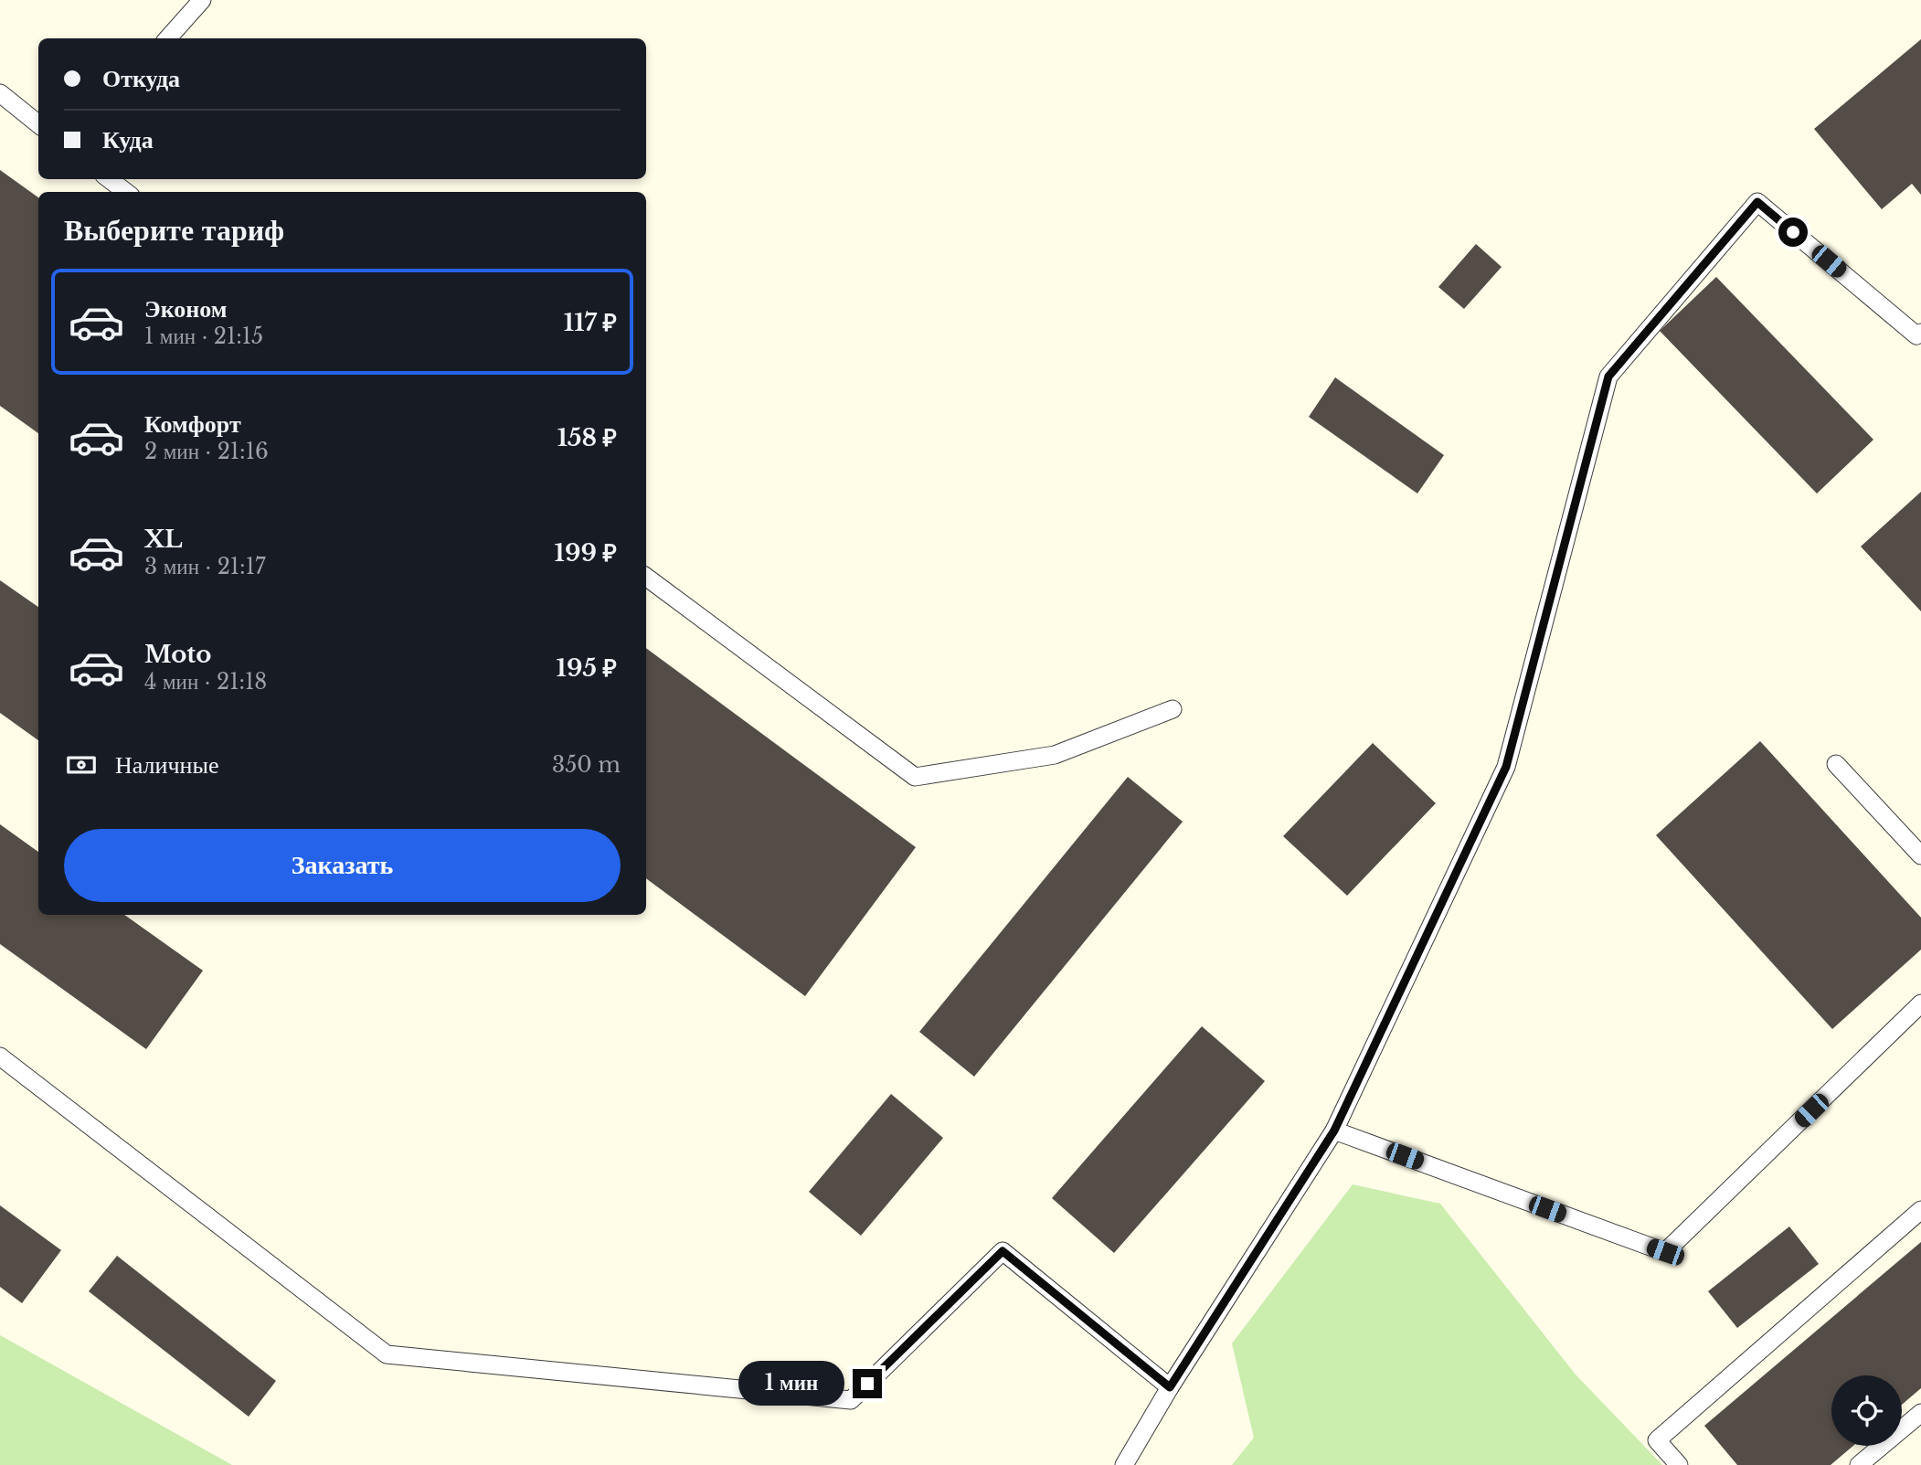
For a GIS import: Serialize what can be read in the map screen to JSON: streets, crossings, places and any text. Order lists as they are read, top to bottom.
{
  "page": {
    "banner": ["Откуда", "Куда"],
    "heading": "Выберите тариф",
    "list": [
      {
        "name": "Эконом",
        "note": "1 мин · 21:15",
        "value": "117 ₽"
      },
      {
        "name": "Комфорт",
        "note": "2 мин · 21:16",
        "value": "158 ₽"
      },
      {
        "name": "XL",
        "note": "3 мин · 21:17",
        "value": "199 ₽"
      },
      {
        "name": "Moto",
        "note": "4 мин · 21:18",
        "value": "195 ₽"
      }
    ],
    "pay": ["Наличные", "350 m"],
    "buttons": "Заказать",
    "bubble": "1 мин"
  }
}
